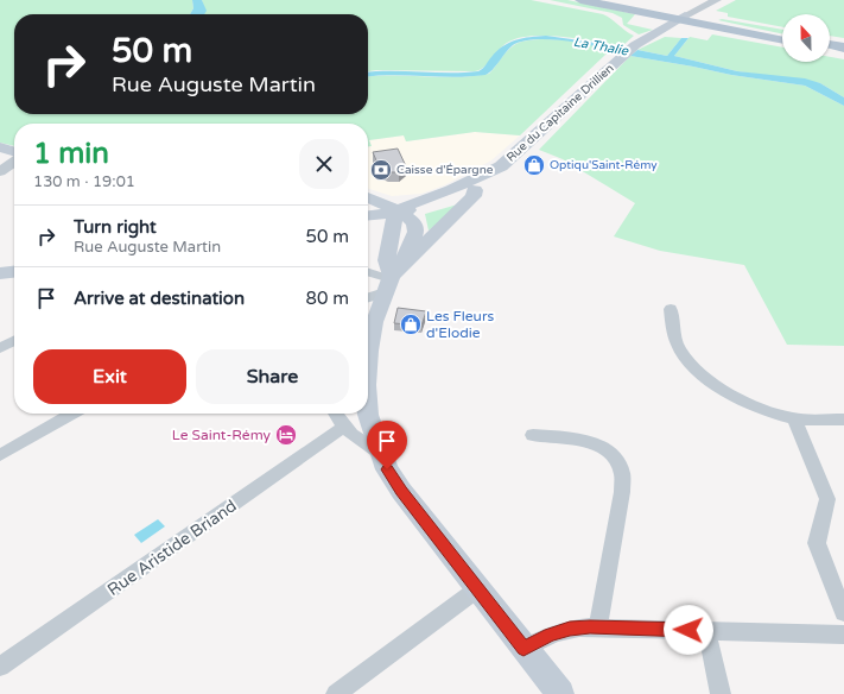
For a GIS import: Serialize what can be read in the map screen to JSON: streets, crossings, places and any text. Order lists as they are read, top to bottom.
{
  "streets": {
    "main road": ["Rue du Capitaine Drillien"],
    "street": ["Rue Aristide Briand"]
  },
  "water": ["La Thalie"],
  "places": {
    "shop": ["Optiqu'Saint-Rémy", "Les Fleurs d'Elodie"],
    "bank": ["Caisse d'Épargne"],
    "hotel": ["Le Saint-Rémy"]
  },
  "north": "top",
  "page": {
    "turn": ["50 m", "Rue Auguste Martin"],
    "heading": ["1 min", "130 m · 19:01"],
    "list": [
      {
        "name": "Turn right",
        "note": "Rue Auguste Martin",
        "value": "50 m"
      },
      {
        "name": "Arrive at destination",
        "value": "80 m"
      }
    ],
    "buttons": ["Exit", "Share"]
  }
}
